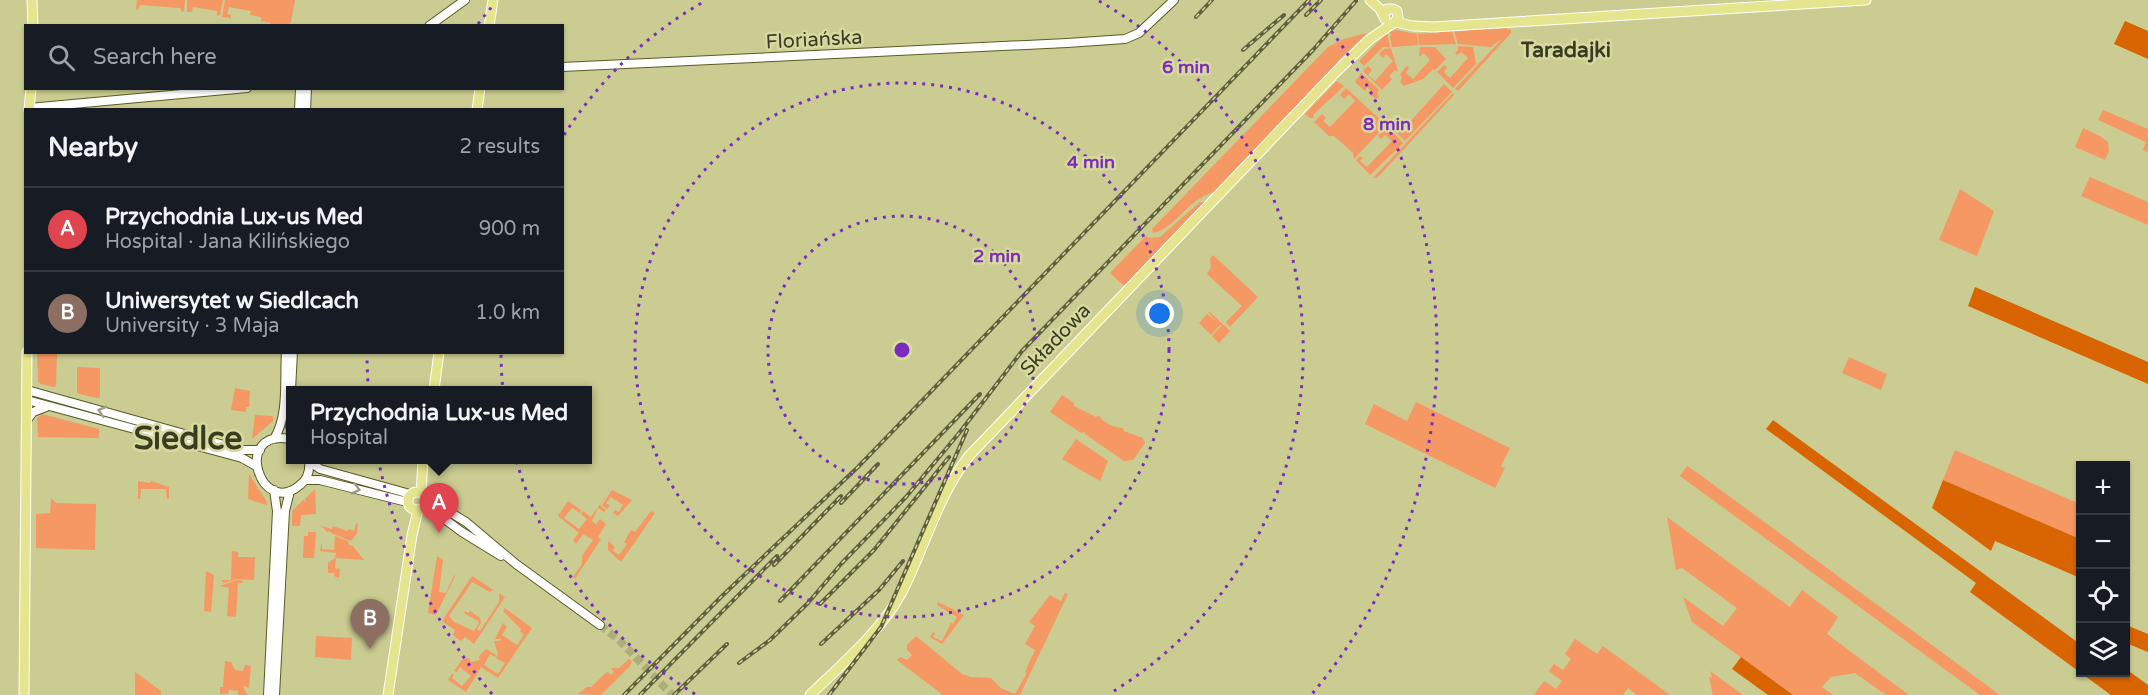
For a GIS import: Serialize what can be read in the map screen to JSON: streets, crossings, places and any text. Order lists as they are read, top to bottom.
{
  "streets": {
    "main road": ["Składowa"],
    "street": ["Floriańska"]
  },
  "districts": ["Taradajki", "Siedlce"],
  "page": {
    "search": "Search here",
    "heading": ["Nearby", "2 results"],
    "list": [
      {
        "mark": "A",
        "name": "Przychodnia Lux-us Med",
        "note": "Hospital · Jana Kilińskiego",
        "value": "900 m"
      },
      {
        "mark": "B",
        "name": "Uniwersytet w Siedlcach",
        "note": "University · 3 Maja",
        "value": "1.0 km"
      }
    ],
    "popup": ["Przychodnia Lux-us Med", "Hospital"],
    "map_buttons": ["+", "−"],
    "pins": ["A", "B"]
  },
  "rings": [
    "6 min",
    "8 min",
    "4 min",
    "2 min"
  ]
}
